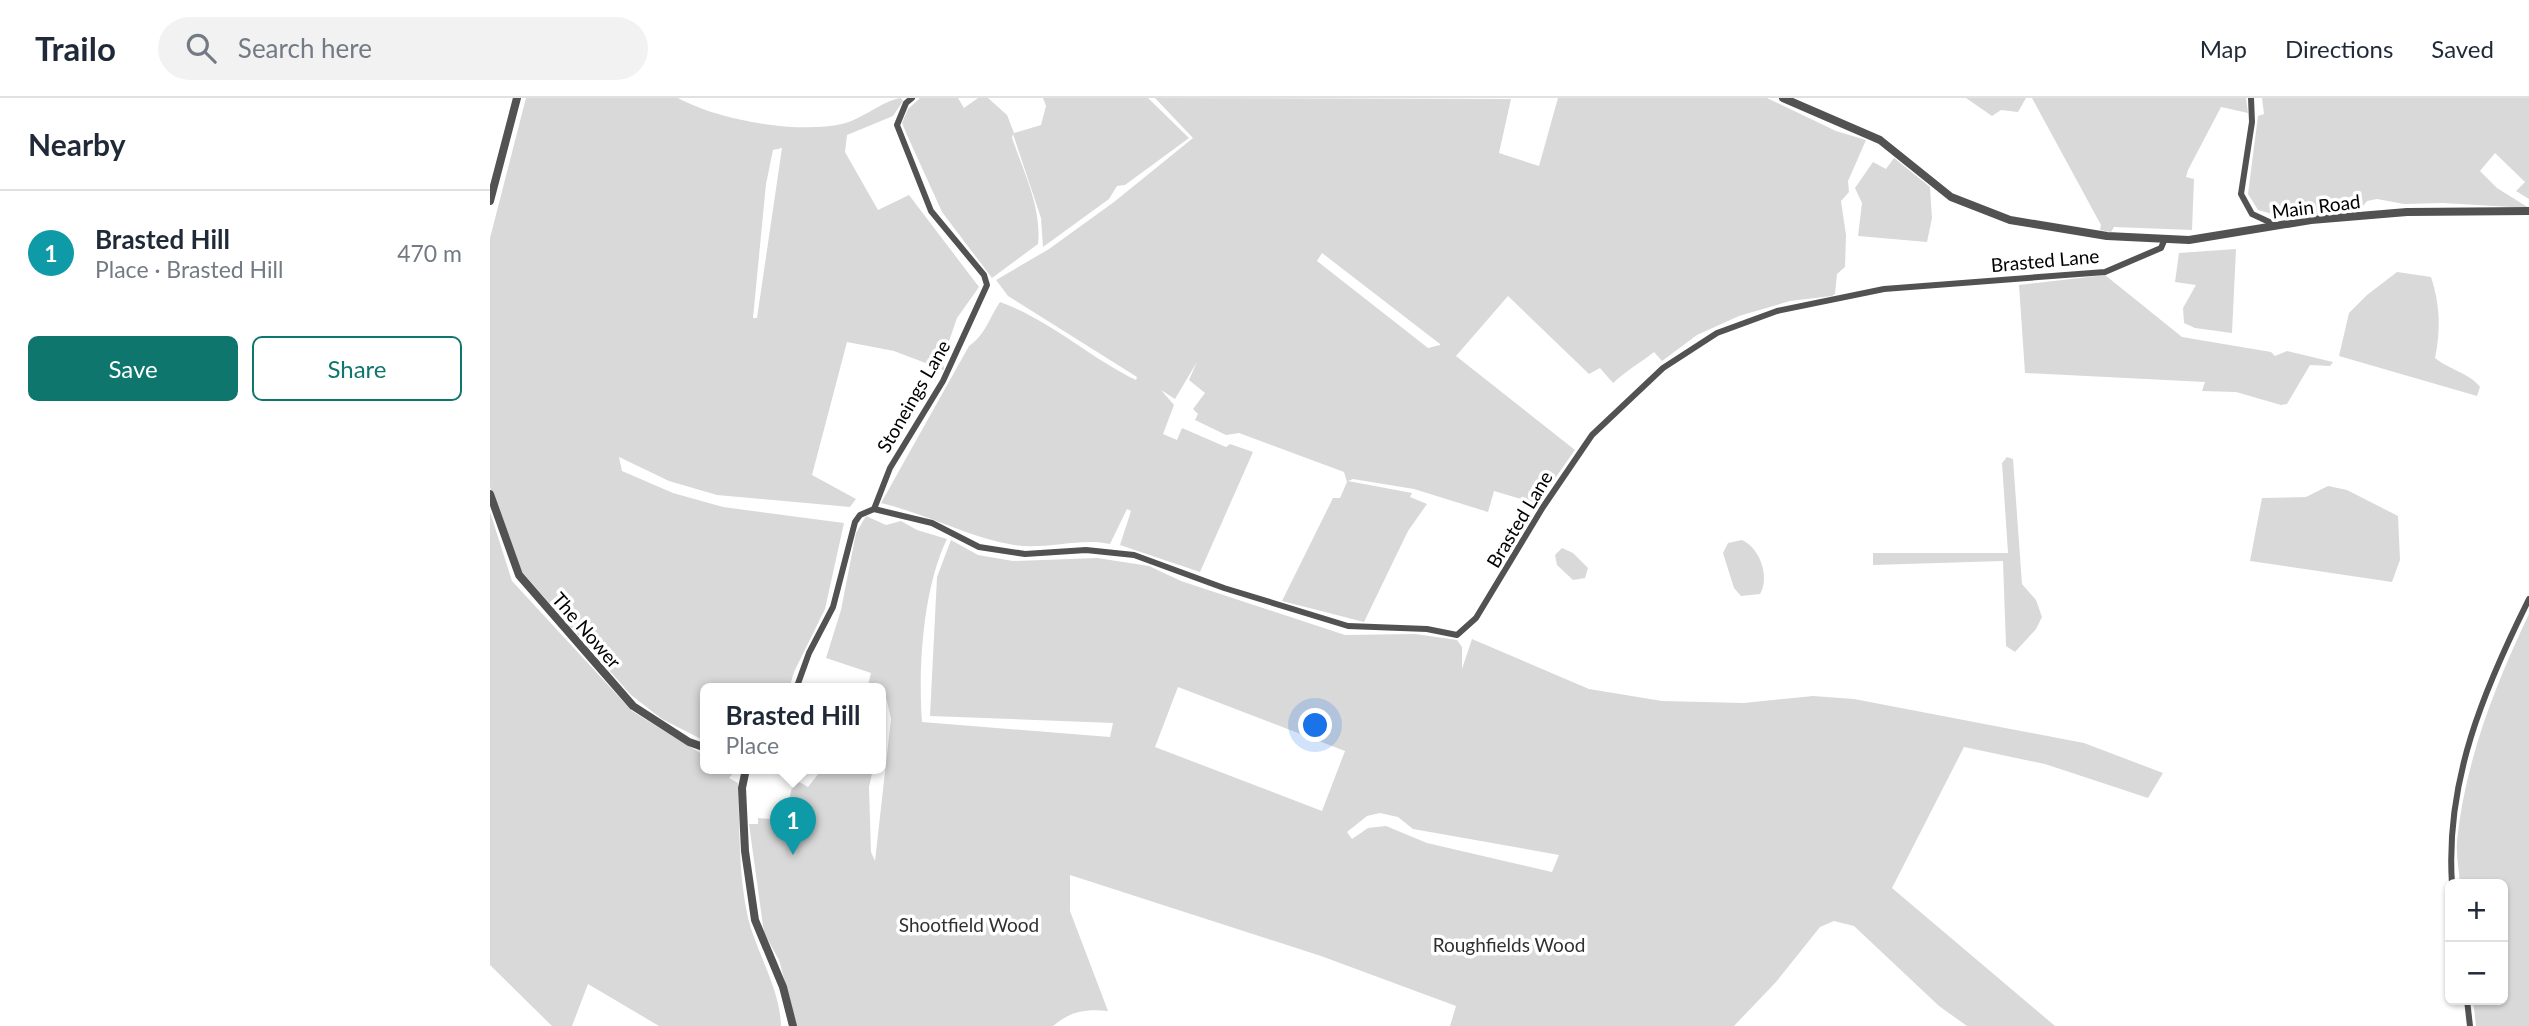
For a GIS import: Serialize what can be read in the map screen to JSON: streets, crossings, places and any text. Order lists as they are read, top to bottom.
{
  "streets": {
    "street": [
      "Main Road",
      "Brasted Lane",
      "Stoneings Lane",
      "The Nower"
    ]
  },
  "crossings": [
    ["Main Road", "Brasted Lane"],
    ["Brasted Lane", "Stoneings Lane"]
  ],
  "parks": ["Shootfield Wood", "Roughfields Wood"],
  "page": {
    "header": "Trailo",
    "search": "Search here",
    "nav": ["Map", "Directions", "Saved"],
    "heading": "Nearby",
    "list": [
      {
        "mark": "1",
        "name": "Brasted Hill",
        "note": "Place · Brasted Hill",
        "value": "470 m"
      }
    ],
    "buttons": ["Save", "Share"],
    "popup": ["Brasted Hill", "Place"],
    "pins": "1",
    "map_buttons": ["+", "−"]
  }
}
